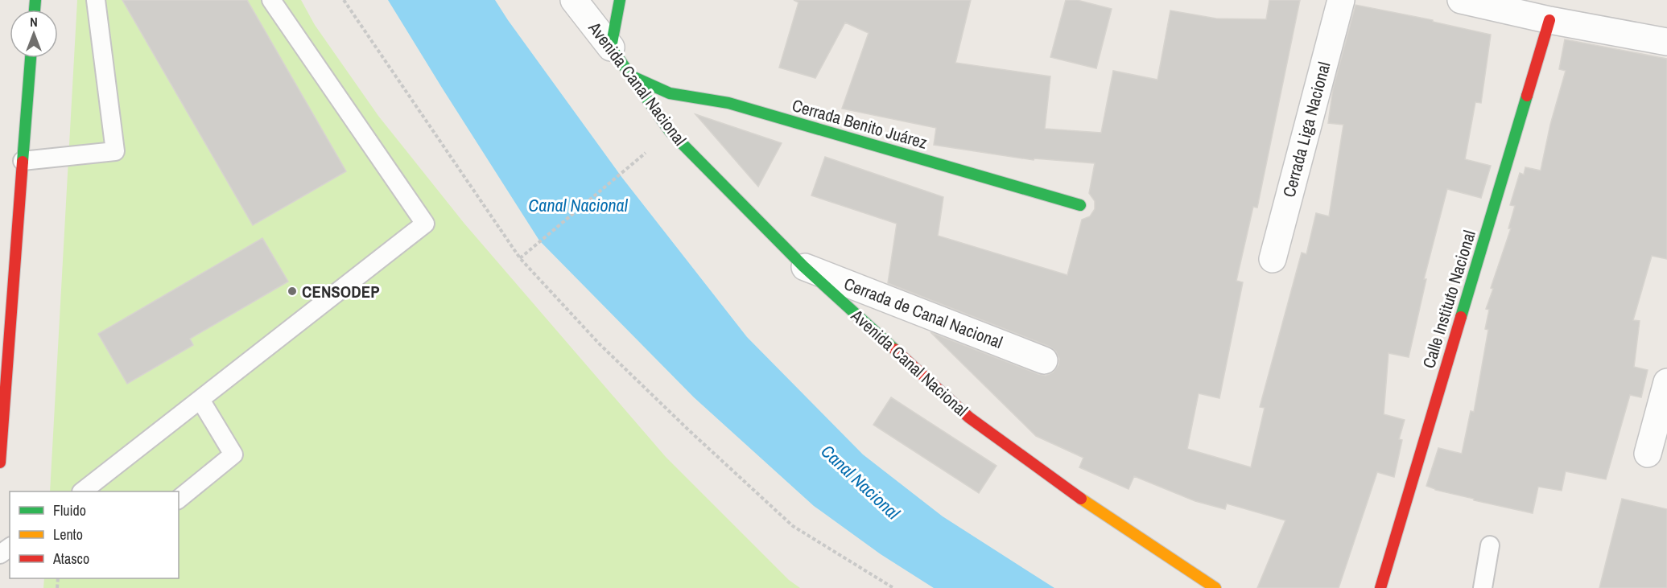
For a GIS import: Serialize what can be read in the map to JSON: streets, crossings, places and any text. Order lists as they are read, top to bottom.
{
  "streets": {
    "street": [
      "Avenida Canal Nacional",
      "Cerrada Benito Juárez",
      "Cerrada Liga Nacional",
      "Calle Instituto Nacional",
      "Cerrada de Canal Nacional"
    ]
  },
  "crossings": [
    ["Avenida Canal Nacional", "Cerrada Benito Juárez"],
    ["Avenida Canal Nacional", "Cerrada de Canal Nacional"]
  ],
  "water": ["Canal Nacional"],
  "places": ["CENSODEP"],
  "legend": ["Fluido", "Lento", "Atasco"],
  "north": "top"
}
